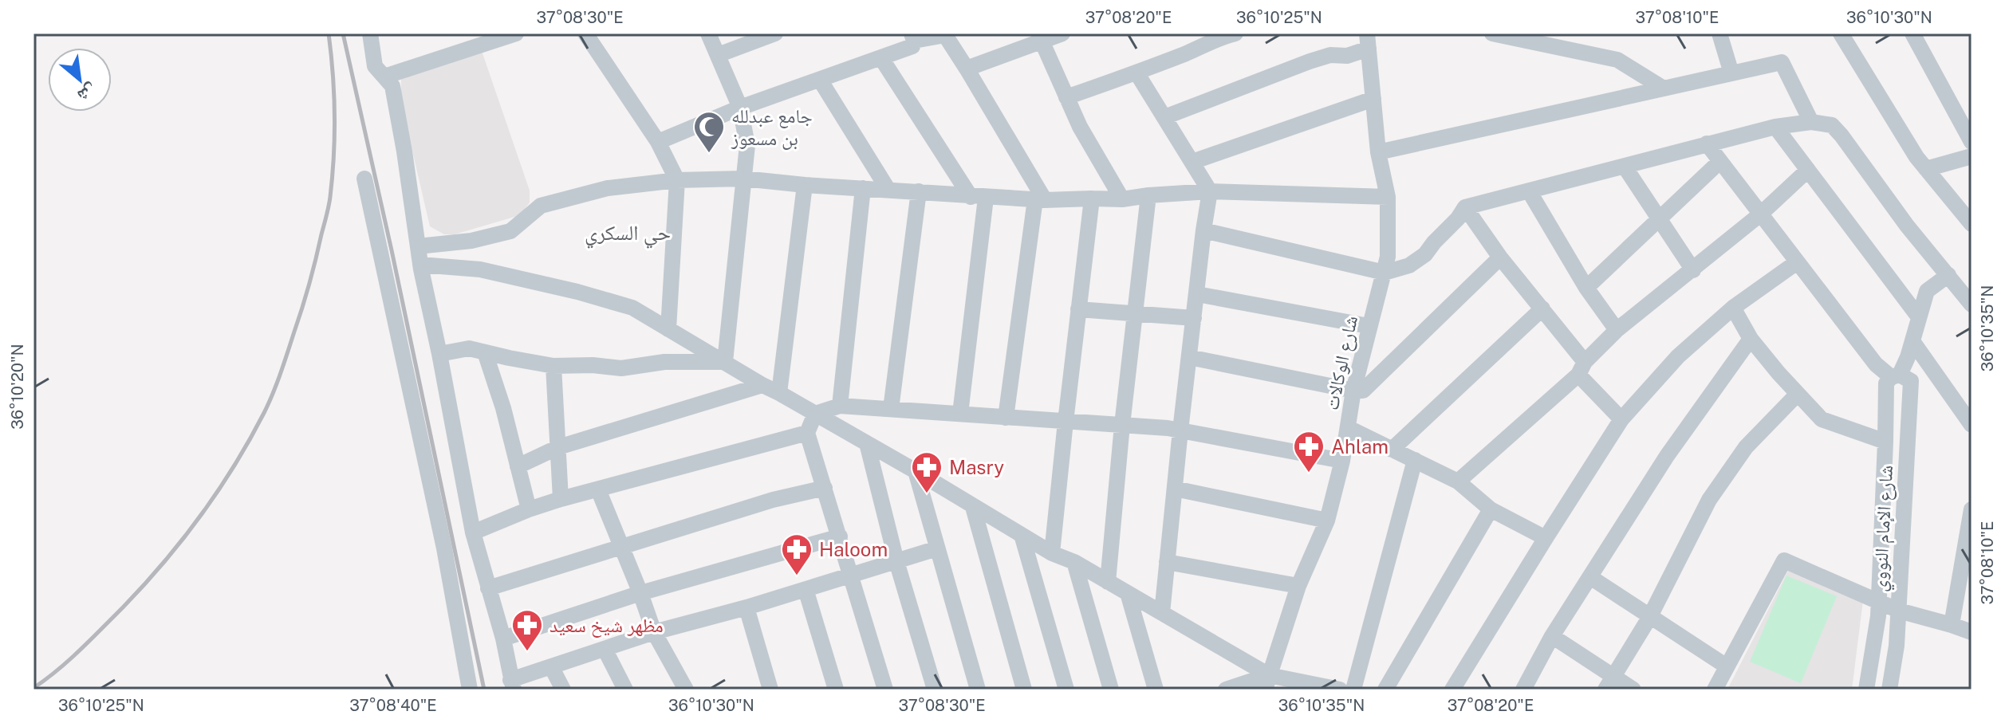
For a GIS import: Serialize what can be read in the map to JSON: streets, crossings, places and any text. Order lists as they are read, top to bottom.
{
  "streets": {
    "street": ["شارع الوكالات", "شارع الإمام النووي"]
  },
  "districts": ["حي السكري"],
  "places": {
    "mosque": ["جامع عبدلله بن مسعوز"],
    "pharmacy": [
      "Ahlam",
      "Masry",
      "Haloom",
      "مظهر شيخ سعيد"
    ]
  },
  "north": "bottom right",
  "coordinates": [
    "37°08'30\"E",
    "37°08'20\"E",
    "36°10'25\"N",
    "37°08'10\"E",
    "36°10'30\"N",
    "36°10'35\"N",
    "36°10'20\"N",
    "37°08'40\"E"
  ]
}
